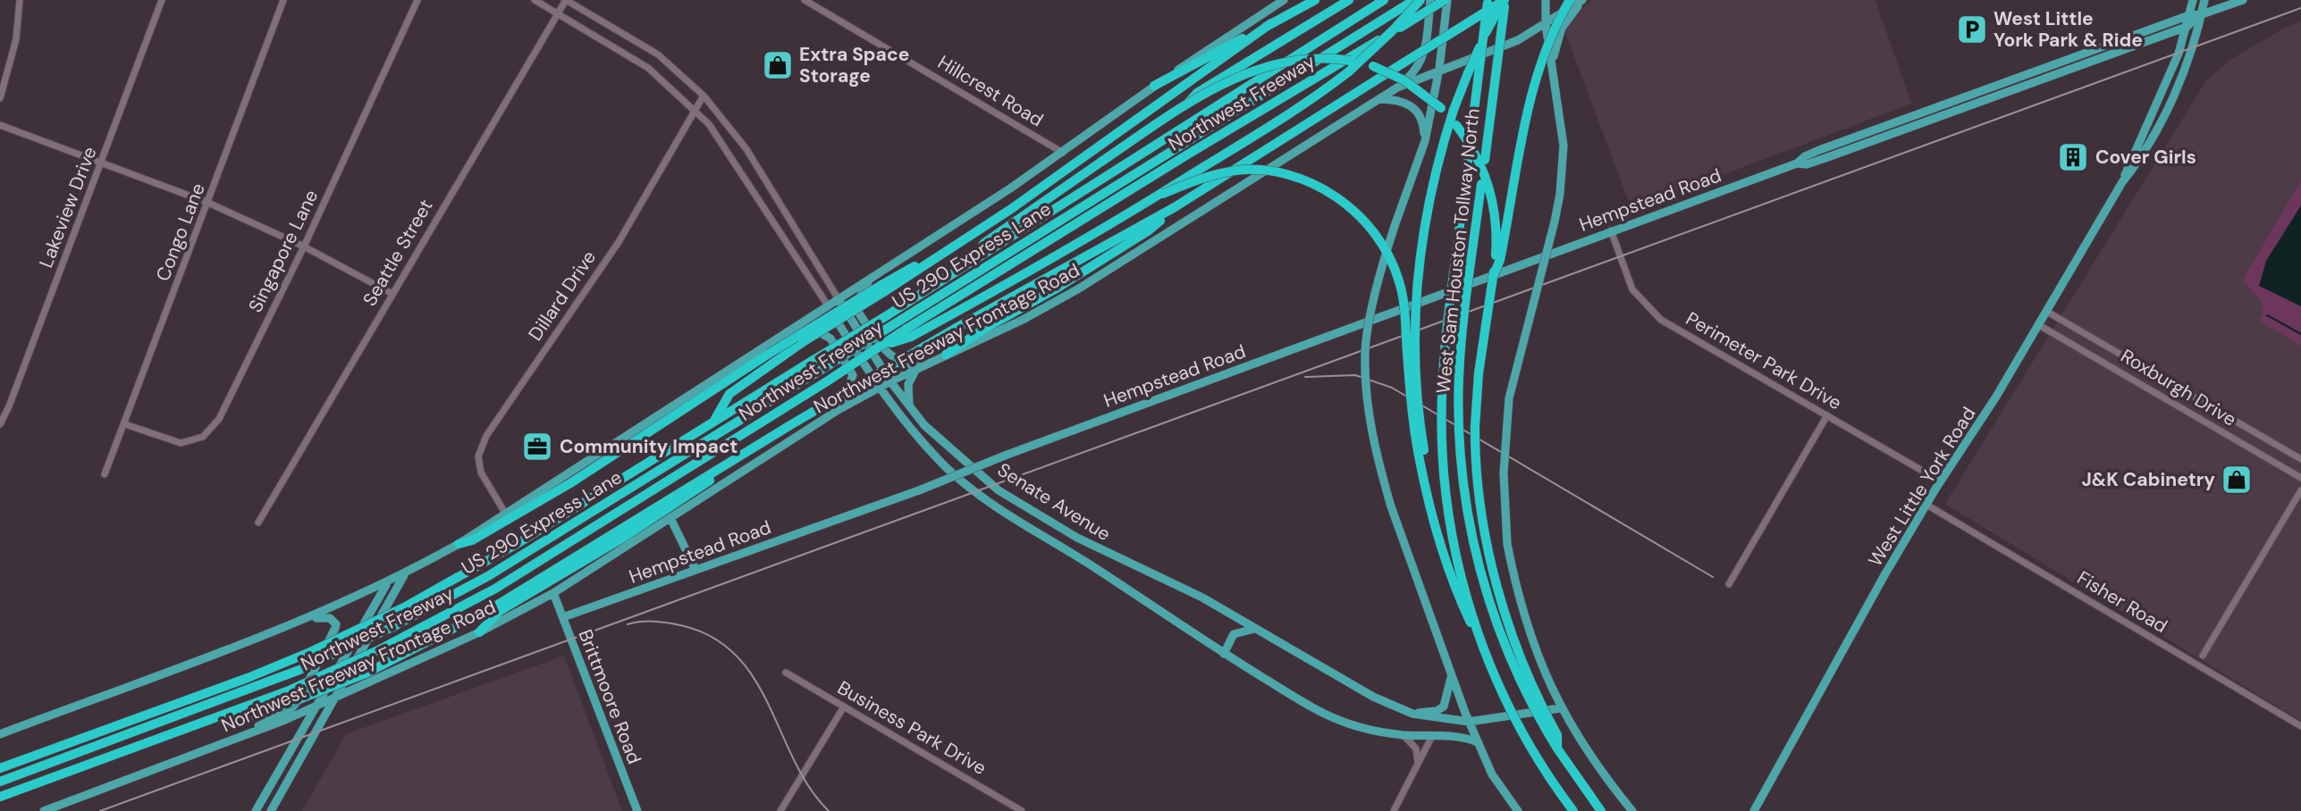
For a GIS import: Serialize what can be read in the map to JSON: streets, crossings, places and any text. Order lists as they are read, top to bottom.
{
  "streets": {
    "highway": ["Northwest Freeway", "West Sam Houston Tollway North", "US 290 Express Lane"],
    "main road": [
      "Hempstead Road",
      "Northwest Freeway Frontage Road",
      "West Little York Road",
      "Senate Avenue",
      "Brittmoore Road"
    ],
    "street": [
      "Hillcrest Road",
      "Lakeview Drive",
      "Congo Lane",
      "Singapore Lane",
      "Seattle Street",
      "Dillard Drive",
      "Perimeter Park Drive",
      "Roxburgh Drive",
      "Fisher Road",
      "Business Park Drive"
    ]
  },
  "crossings": [
    ["Hempstead Road", "Perimeter Park Drive"],
    ["Hempstead Road", "West Little York Road"],
    ["Hempstead Road", "Brittmoore Road"],
    ["Congo Lane", "Singapore Lane"],
    ["Seattle Street", "Senate Avenue"],
    ["Dillard Drive", "Senate Avenue"],
    ["Northwest Freeway Frontage Road", "Senate Avenue"],
    ["Northwest Freeway Frontage Road", "Brittmoore Road"],
    ["Perimeter Park Drive", "West Little York Road"],
    ["Roxburgh Drive", "West Little York Road"],
    ["West Little York Road", "Fisher Road"]
  ],
  "places": {
    "parking": ["West Little York Park & Ride"],
    "shop": ["Extra Space Storage", "J&K Cabinetry"],
    "building": ["Cover Girls"],
    "office": ["Community Impact"]
  }
}
